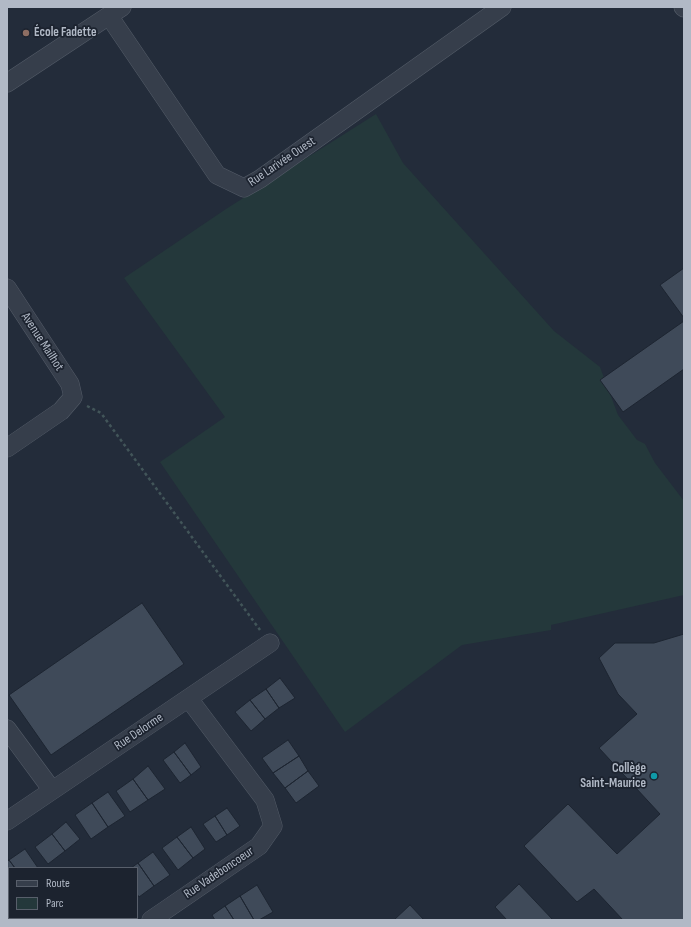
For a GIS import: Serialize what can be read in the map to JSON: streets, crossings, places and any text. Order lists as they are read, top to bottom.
{
  "streets": {
    "street": [
      "Rue Larivée Ouest",
      "Avenue Mailhot",
      "Rue Delorme",
      "Rue Vadeboncoeur"
    ]
  },
  "crossings": [
    ["Rue Delorme", "Rue Vadeboncoeur"]
  ],
  "places": ["École Fadette", "Collège Saint-Maurice"],
  "legend": ["Route", "Parc"]
}
